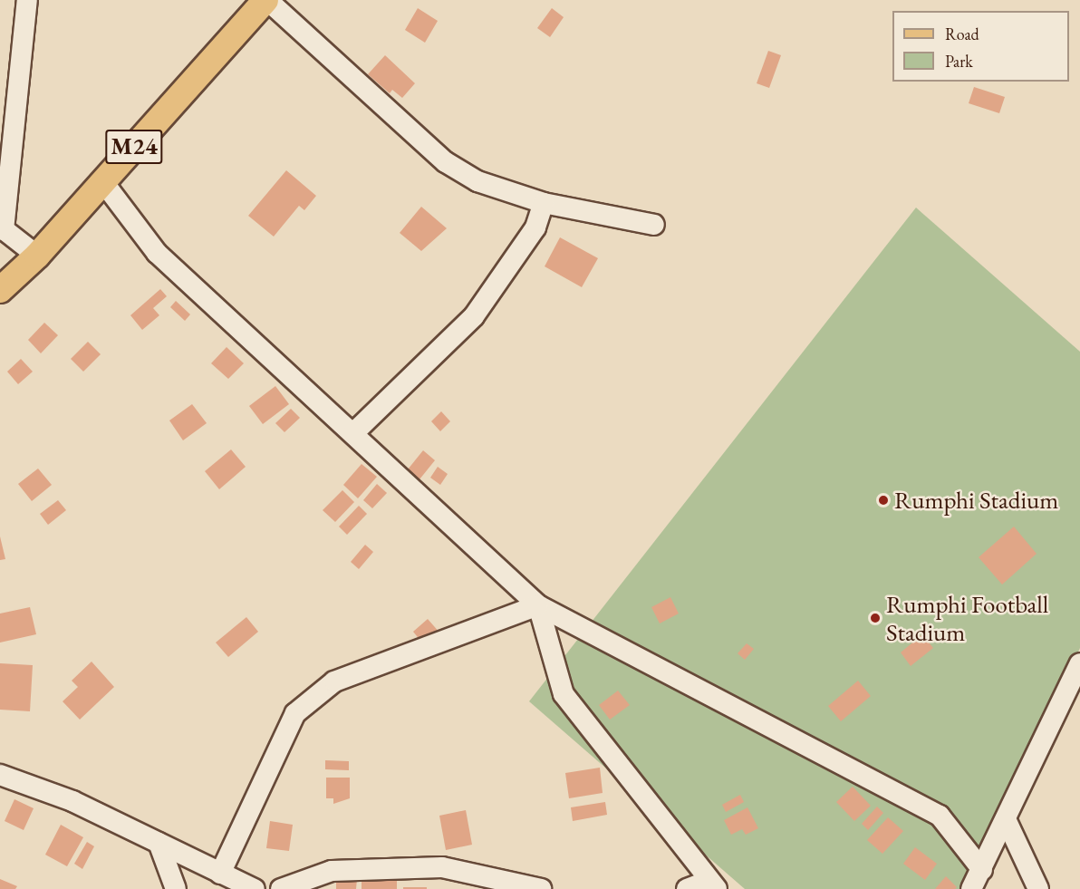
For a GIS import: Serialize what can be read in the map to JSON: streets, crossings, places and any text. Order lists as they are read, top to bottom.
{
  "streets": {
    "main road": ["M24"]
  },
  "places": ["Rumphi Stadium", "Rumphi Football Stadium"],
  "legend": ["Road", "Park"]
}
